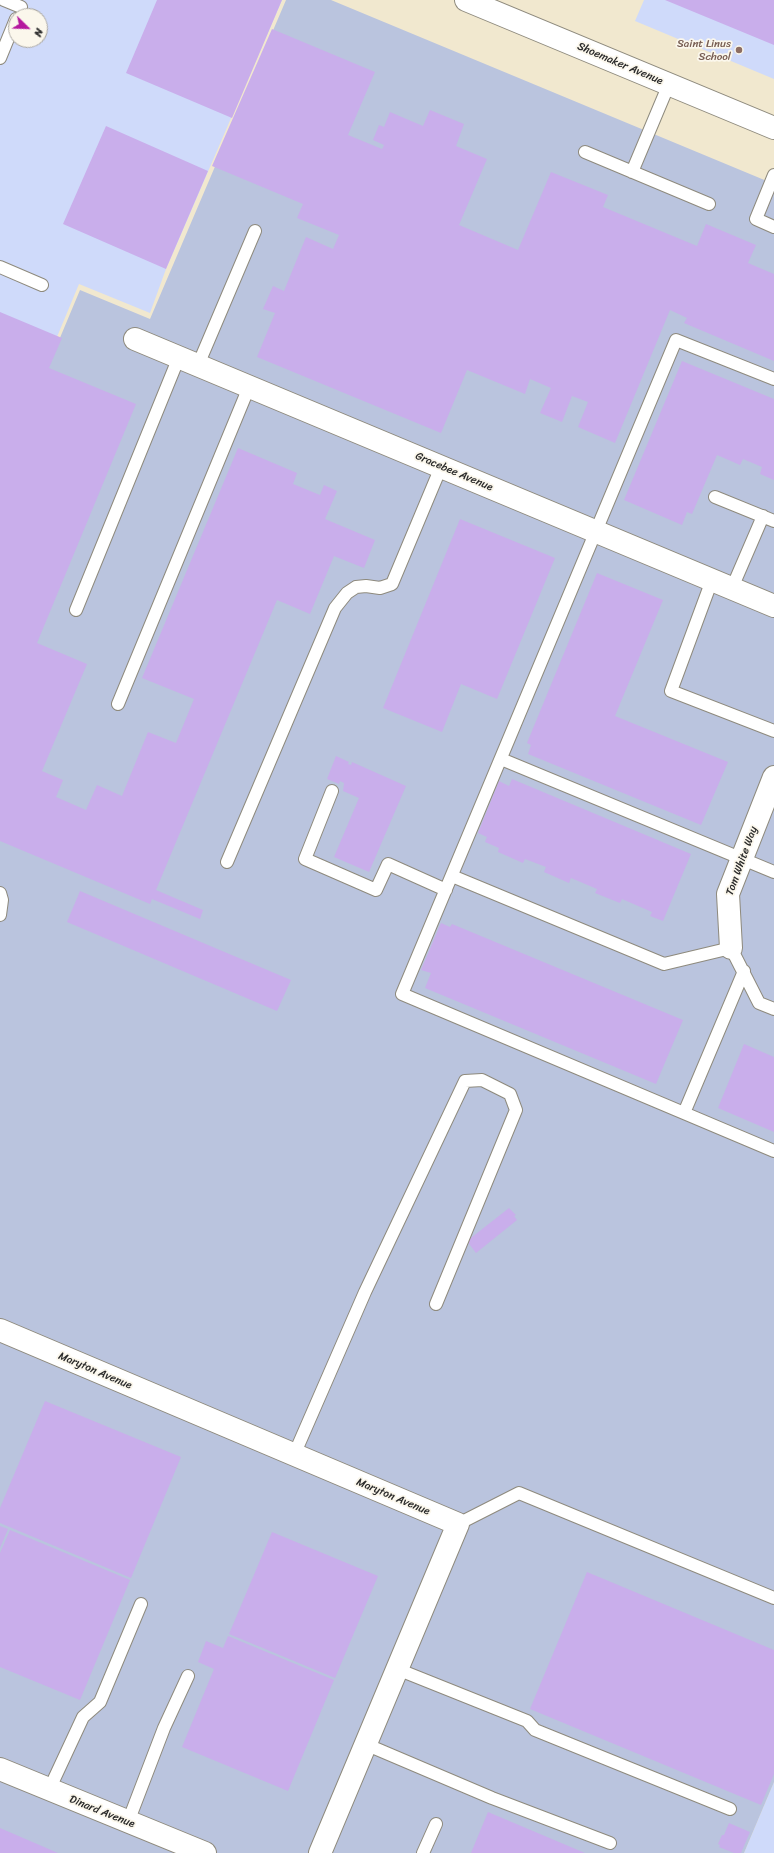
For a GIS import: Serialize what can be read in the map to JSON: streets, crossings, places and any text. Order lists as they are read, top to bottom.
{
  "streets": {
    "street": [
      "Shoemaker Avenue",
      "Gracebee Avenue",
      "Tom White Way",
      "Maryton Avenue",
      "Dinard Avenue"
    ]
  },
  "places": ["Saint Linus School"],
  "north": "bottom right"
}
